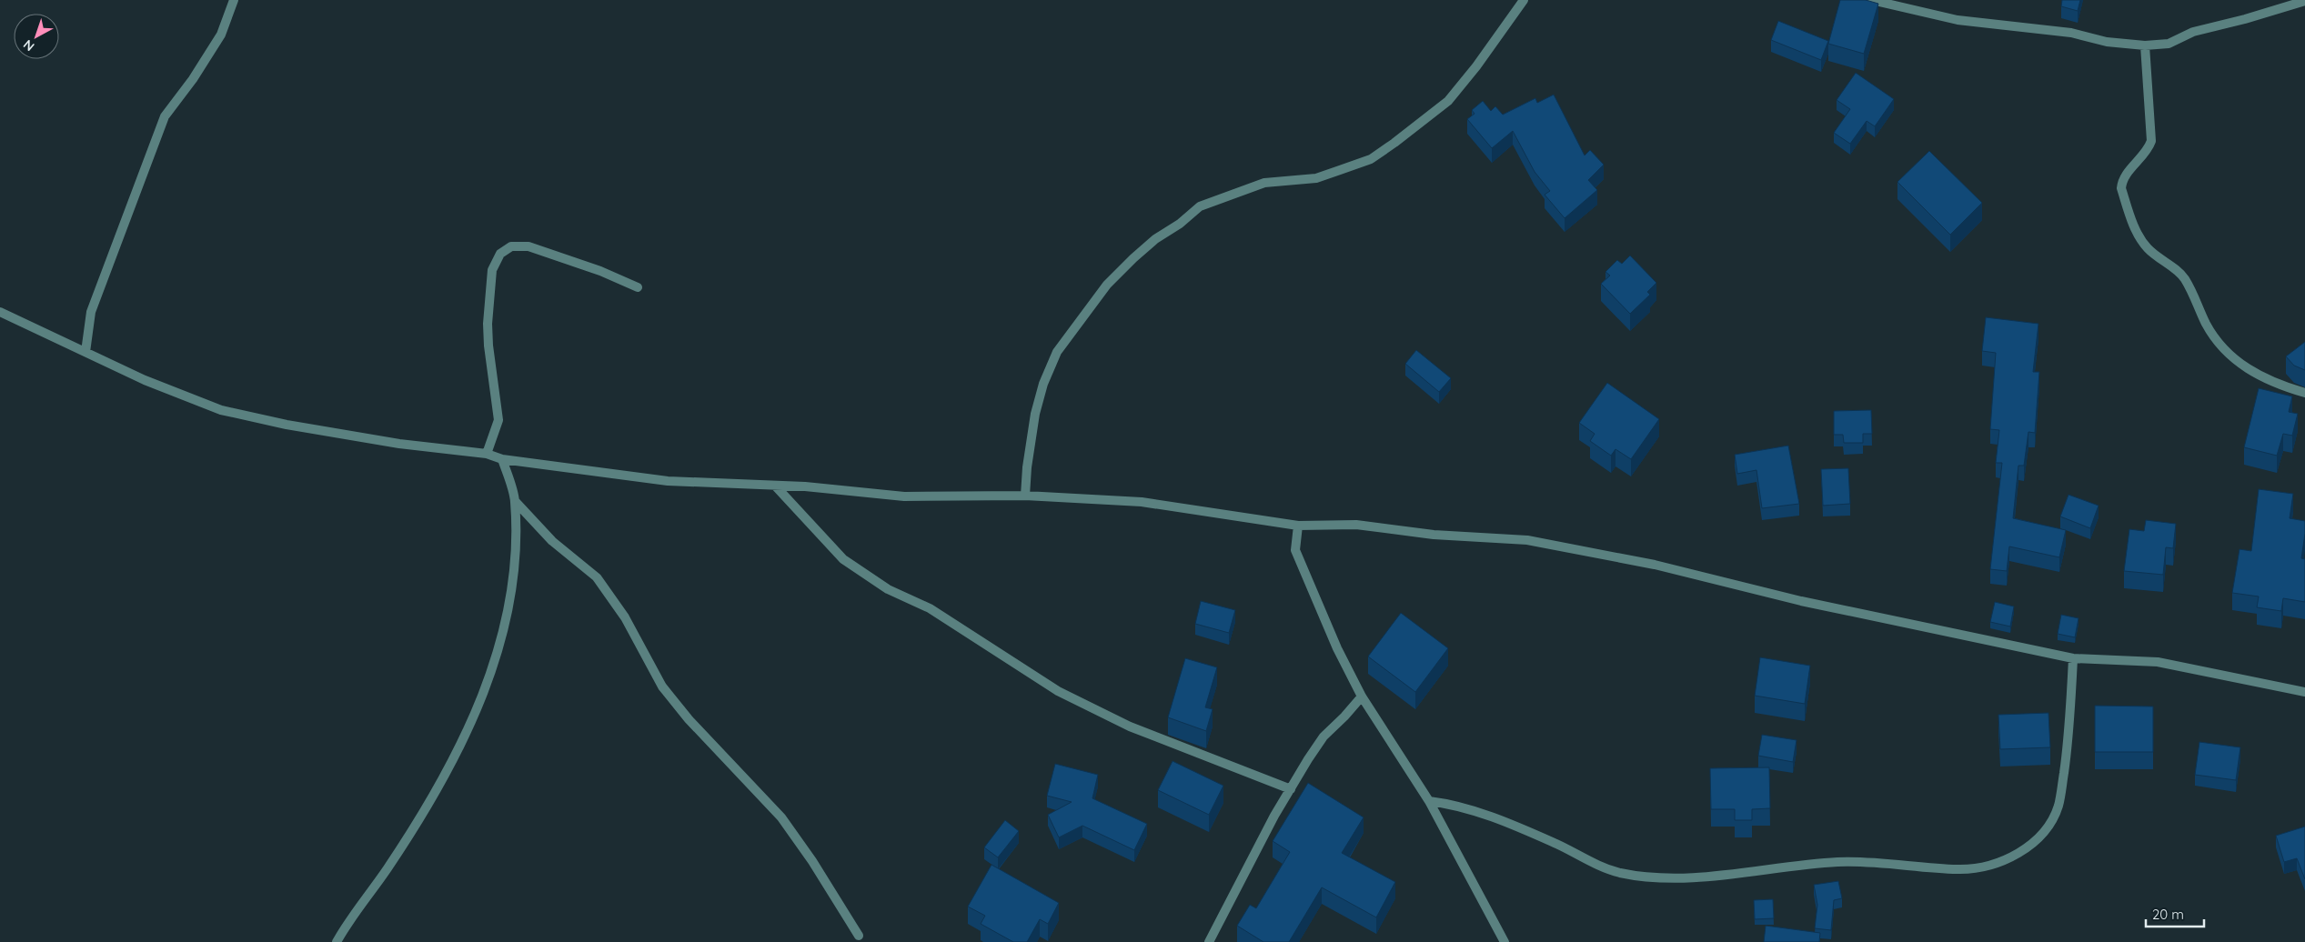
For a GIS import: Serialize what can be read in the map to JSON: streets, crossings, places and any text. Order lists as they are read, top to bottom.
{
  "scale_bar": "20 m",
  "north": "bottom left"
}
